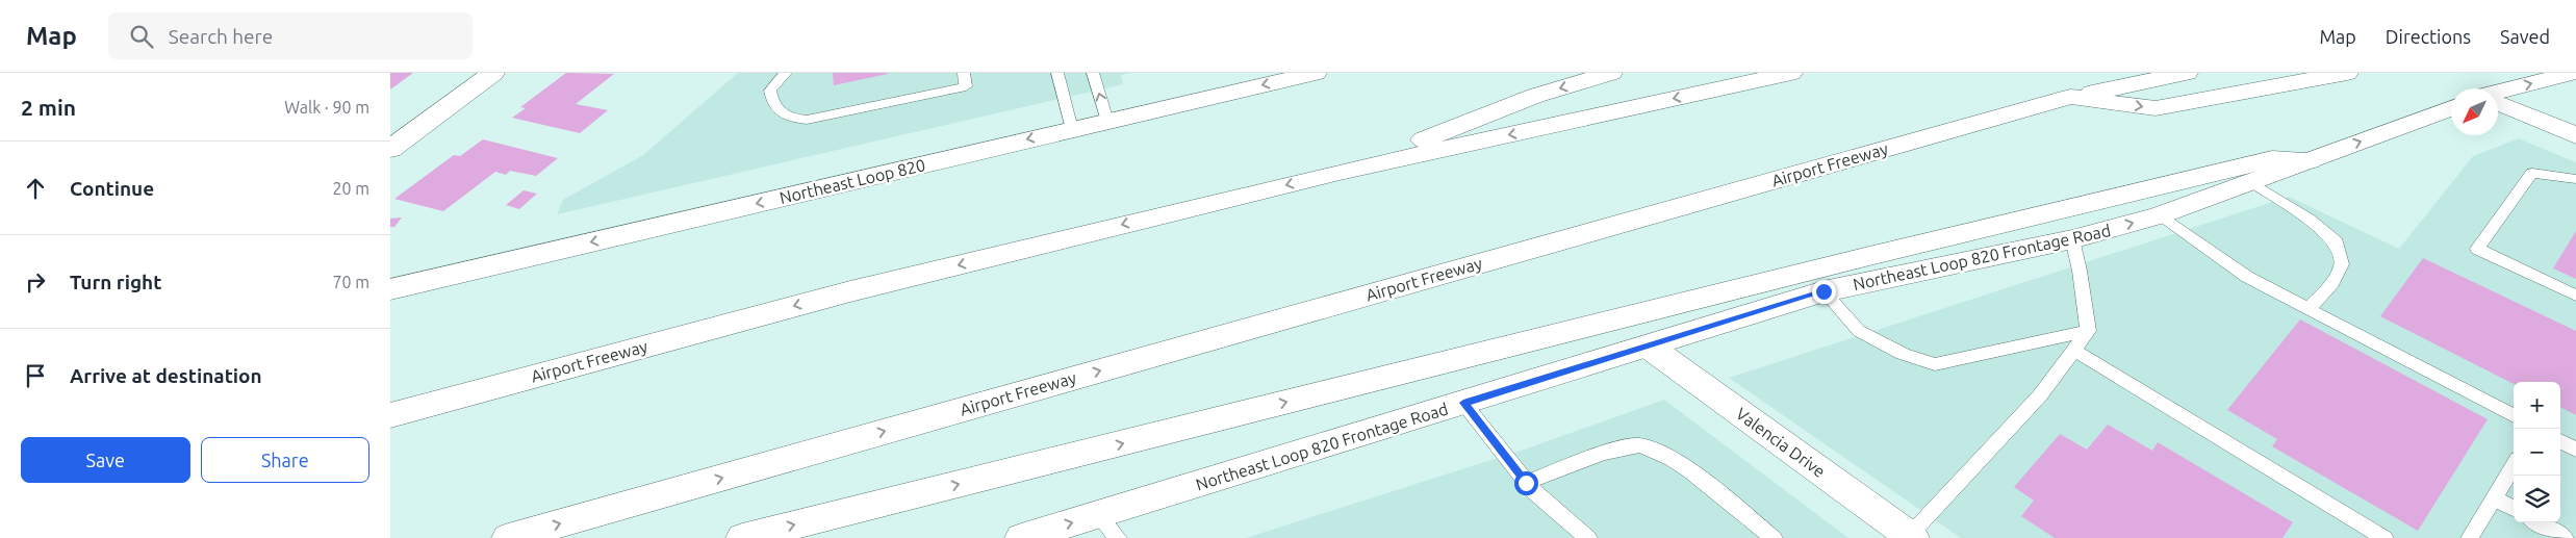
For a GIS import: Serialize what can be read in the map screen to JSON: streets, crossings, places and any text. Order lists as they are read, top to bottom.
{
  "streets": {
    "main road": [
      "Airport Freeway",
      "Northeast Loop 820",
      "Northeast Loop 820 Frontage Road",
      "Valencia Drive"
    ]
  },
  "crossings": [
    ["Northeast Loop 820 Frontage Road", "Valencia Drive"]
  ],
  "one_way": ["Northeast Loop 820"],
  "north": "bottom left",
  "page": {
    "header": "Map",
    "search": "Search here",
    "nav": ["Map", "Directions", "Saved"],
    "heading": ["2 min", "Walk · 90 m"],
    "list": [
      ["Continue", "20 m"],
      ["Turn right", "70 m"],
      "Arrive at destination"
    ],
    "map_buttons": ["+", "−"],
    "buttons": ["Save", "Share"]
  }
}
